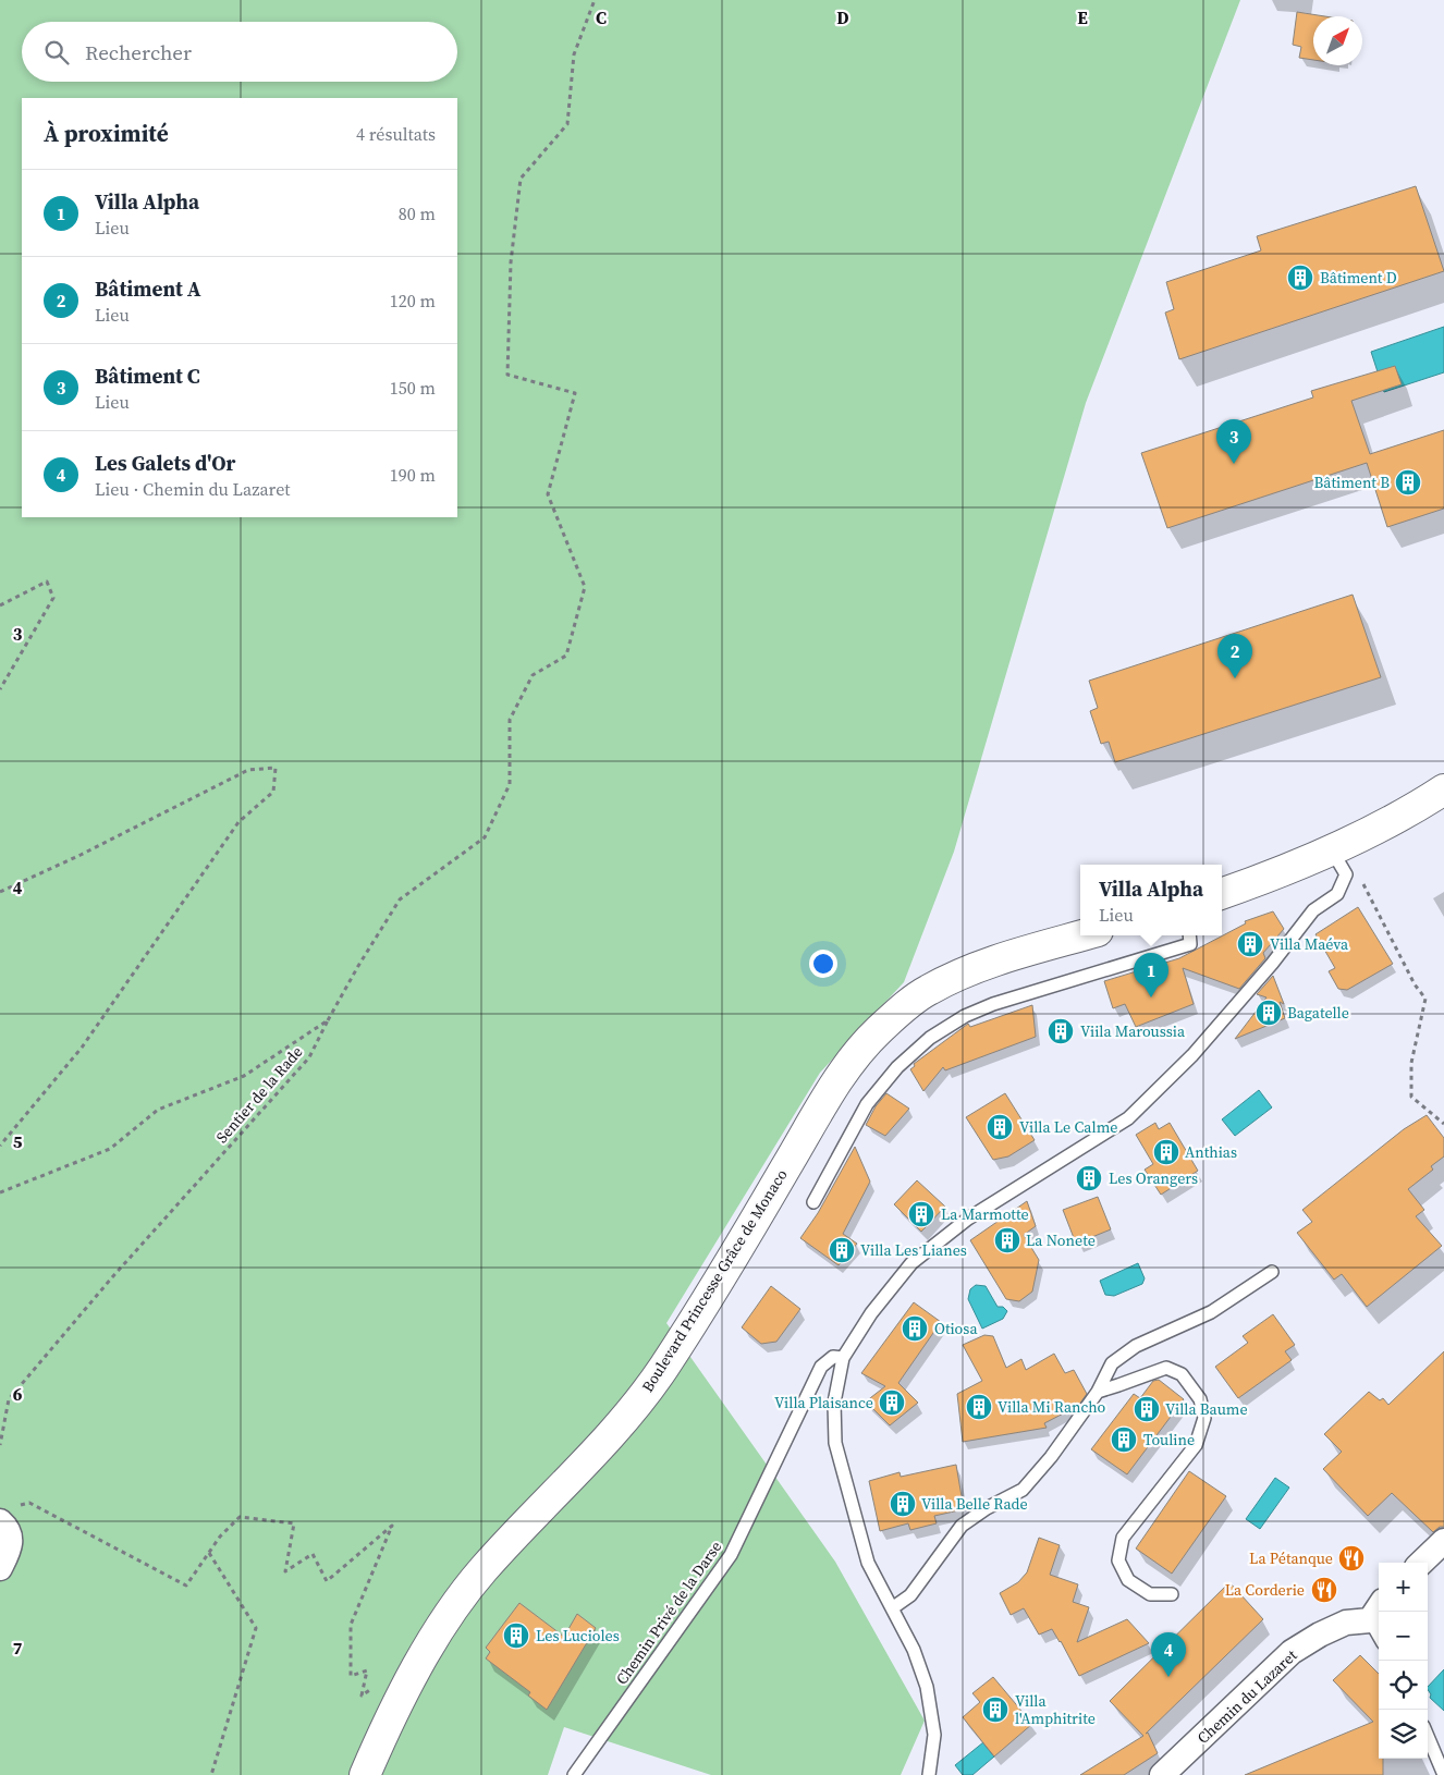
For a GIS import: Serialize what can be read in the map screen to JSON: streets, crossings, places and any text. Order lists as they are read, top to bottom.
{
  "streets": {
    "main road": ["Boulevard Princesse Grâce de Monaco"],
    "street": ["Chemin du Lazaret"],
    "lane": ["Chemin Privé de la Darse"],
    "path": ["Sentier de la Rade"]
  },
  "places": {
    "building": [
      "Bâtiment D",
      "Bâtiment B",
      "Villa Maéva",
      "Bagatelle",
      "Viila Maroussia",
      "Villa Le Calme",
      "Anthias",
      "Les Orangers",
      "La Marmotte",
      "La Nonete",
      "Villa Les Lianes",
      "Otiosa",
      "Villa Plaisance",
      "Villa Mi Rancho",
      "Villa Baume",
      "Touline",
      "Villa Belle Rade",
      "Les Lucioles",
      "Villa l'Amphitrite"
    ],
    "restaurant": ["La Pétanque", "La Corderie"]
  },
  "north": "top right",
  "page": {
    "search": "Rechercher",
    "heading": ["À proximité", "4 résultats"],
    "list": [
      {
        "mark": "1",
        "name": "Villa Alpha",
        "note": "Lieu",
        "value": "80 m"
      },
      {
        "mark": "2",
        "name": "Bâtiment A",
        "note": "Lieu",
        "value": "120 m"
      },
      {
        "mark": "3",
        "name": "Bâtiment C",
        "note": "Lieu",
        "value": "150 m"
      },
      {
        "mark": "4",
        "name": "Les Galets d'Or",
        "note": "Lieu · Chemin du Lazaret",
        "value": "190 m"
      }
    ],
    "pins": [
      "3",
      "2",
      "1",
      "4"
    ],
    "popup": ["Villa Alpha", "Lieu"],
    "map_buttons": ["+", "−"]
  },
  "grid": {
    "columns": ["C", "D", "E"],
    "rows": [
      "3",
      "4",
      "5",
      "6",
      "7"
    ]
  }
}
